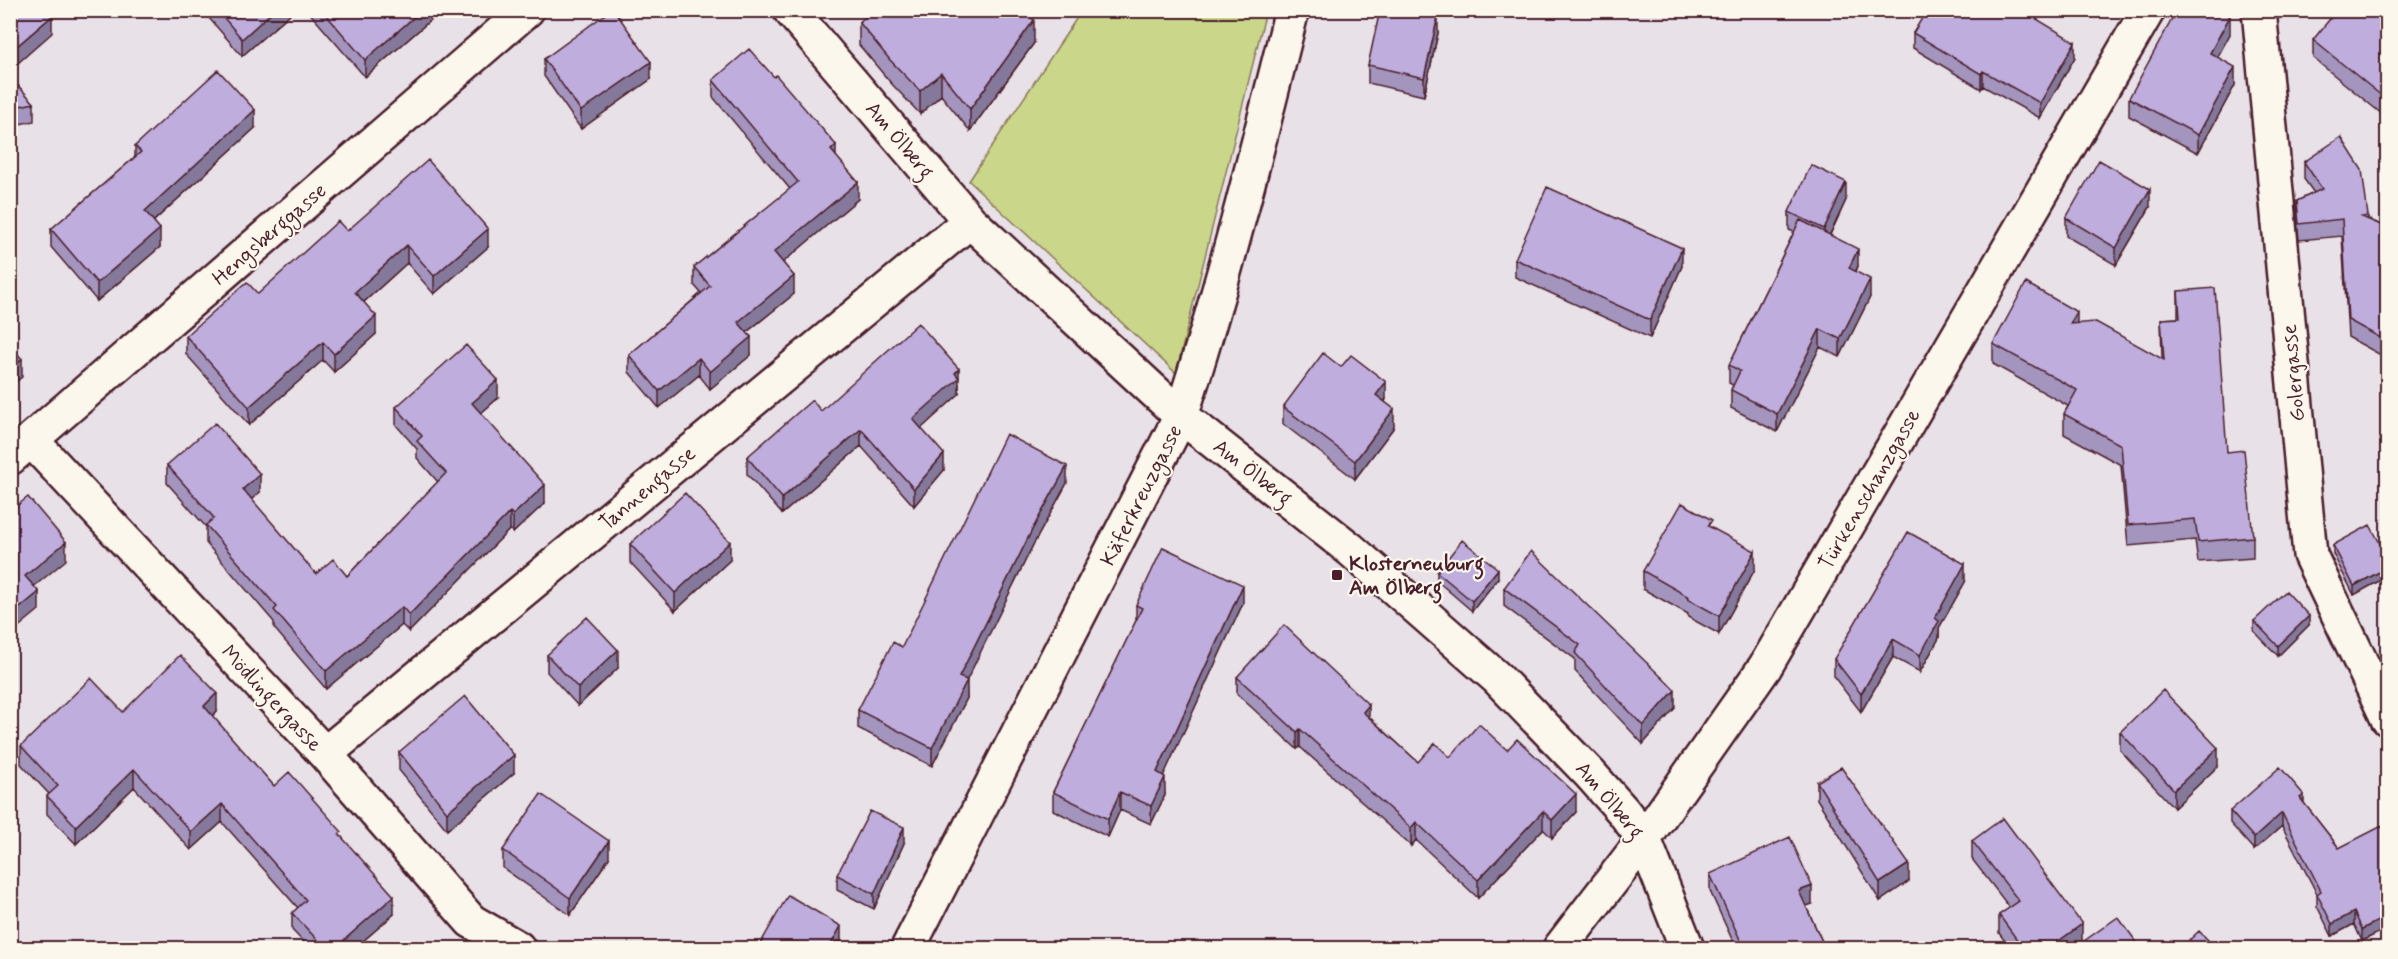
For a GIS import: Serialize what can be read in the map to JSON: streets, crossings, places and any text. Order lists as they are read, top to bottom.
{
  "streets": {
    "street": [
      "Am Ölberg",
      "Hengsberggasse",
      "Golergasse",
      "Tannengasse",
      "Türkenschanzgasse",
      "Käferkreuzgasse",
      "Mödlingergasse"
    ]
  },
  "crossings": [
    ["Am Ölberg", "Tannengasse"],
    ["Am Ölberg", "Türkenschanzgasse"],
    ["Am Ölberg", "Käferkreuzgasse"],
    ["Hengsberggasse", "Mödlingergasse"],
    ["Tannengasse", "Mödlingergasse"]
  ],
  "places": {
    "transit": ["Klosterneuburg Am Ölberg"]
  }
}
